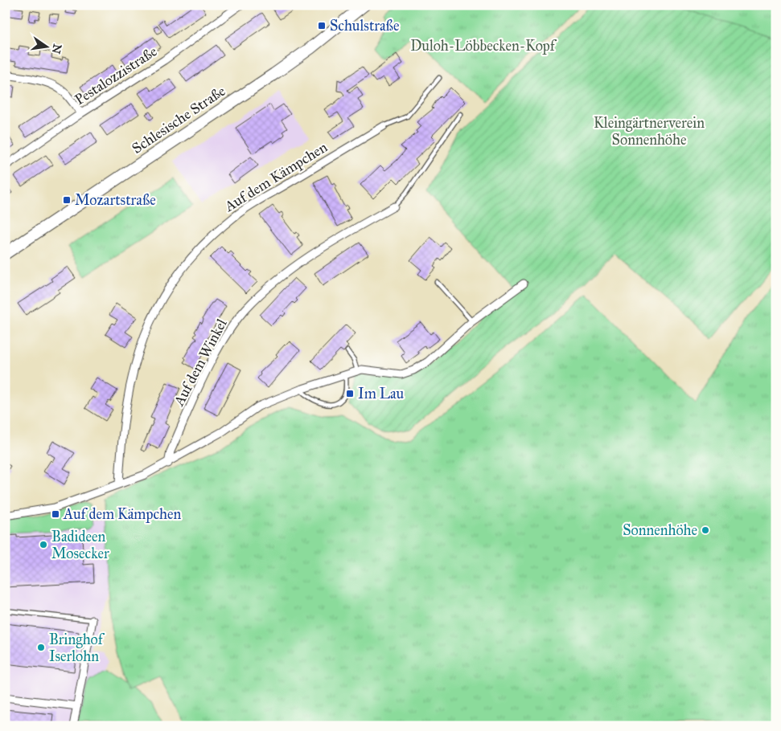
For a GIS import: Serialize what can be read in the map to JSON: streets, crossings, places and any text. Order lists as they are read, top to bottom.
{
  "streets": {
    "main road": ["Schlesische Straße"],
    "street": ["Pestalozzistraße", "Auf dem Kämpchen", "Auf dem Winkel"]
  },
  "parks": ["Duloh-Löbbecken-Kopf", "Kleingärtnerverein Sonnenhöhe"],
  "places": {
    "transit": [
      "Schulstraße",
      "Mozartstraße",
      "Im Lau",
      "Auf dem Kämpchen"
    ],
    "other": ["Sonnenhöhe", "Badideen Mosecker", "Bringhof Iserlohn"]
  },
  "north": "right"
}
